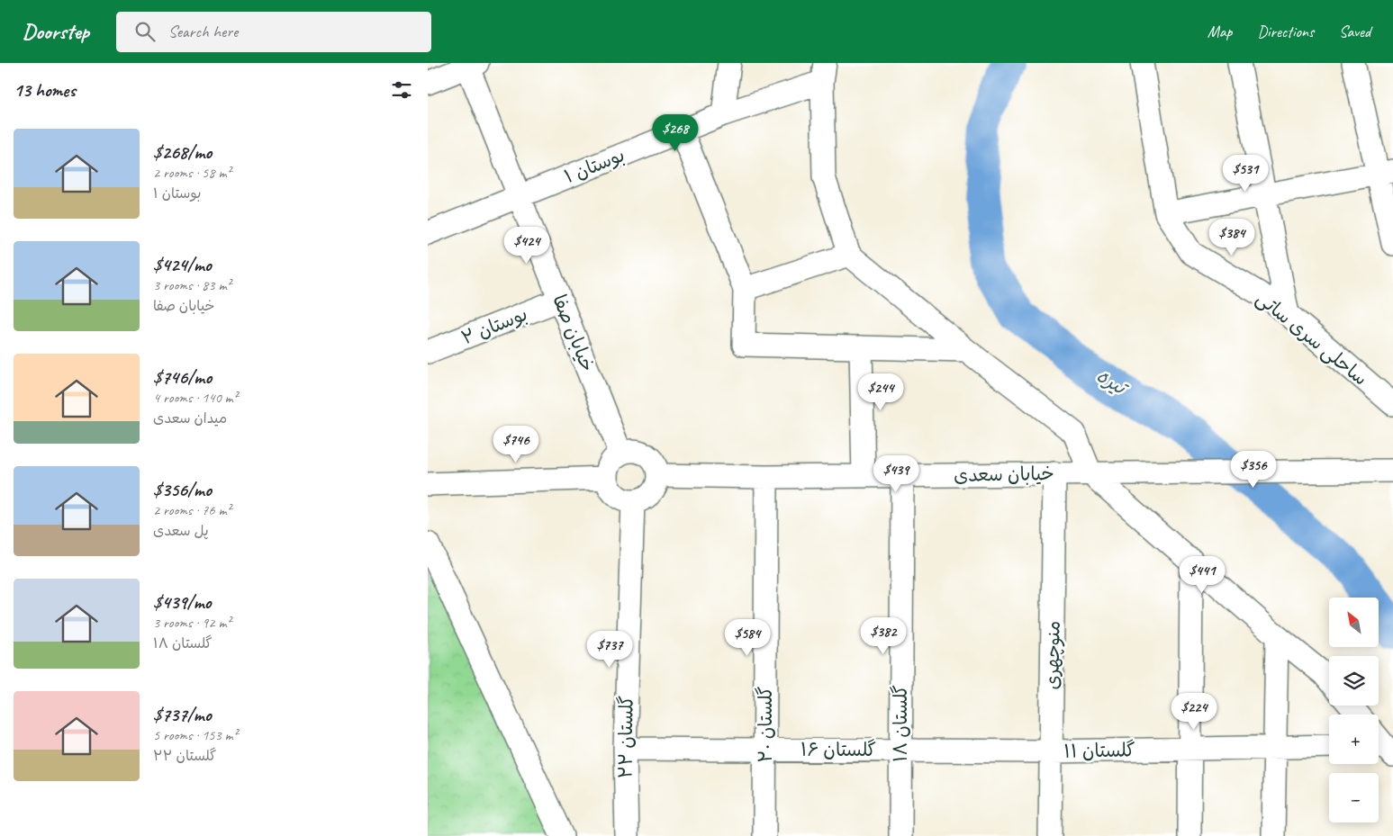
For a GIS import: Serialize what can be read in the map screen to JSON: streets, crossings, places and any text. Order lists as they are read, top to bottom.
{
  "streets": {
    "street": [
      "بوستان ۱",
      "بوستان ۲",
      "خیابان صفا",
      "ساحلی سری ساتی",
      "خیابان سعدی",
      "منوچهری",
      "گلستان ۱۸",
      "گلستان ۲۰",
      "گلستان ۲۲",
      "گلستان ۱۶",
      "گلستان ۱۱"
    ]
  },
  "crossings": [
    ["بوستان ۱", "خیابان صفا"],
    ["بوستان ۲", "خیابان صفا"],
    ["خیابان صفا", "خیابان سعدی"],
    ["خیابان صفا", "گلستان ۲۲"],
    ["خیابان سعدی", "منوچهری"],
    ["خیابان سعدی", "گلستان ۱۸"],
    ["خیابان سعدی", "گلستان ۲۰"],
    ["خیابان سعدی", "گلستان ۲۲"],
    ["منوچهری", "گلستان ۱۶"],
    ["منوچهری", "گلستان ۱۱"],
    ["گلستان ۱۸", "گلستان ۱۶"],
    ["گلستان ۲۰", "گلستان ۱۶"],
    ["گلستان ۲۲", "گلستان ۱۶"],
    ["گلستان ۱۶", "گلستان ۱۱"]
  ],
  "water": ["تيره"],
  "north": "top left",
  "page": {
    "header": "Doorstep",
    "search": "Search here",
    "nav": ["Map", "Directions", "Saved"],
    "heading": "13 homes",
    "price": [
      "$268",
      "$531",
      "$384",
      "$424",
      "$244",
      "$746",
      "$356",
      "$439",
      "$441",
      "$382",
      "$584",
      "$737",
      "$224"
    ],
    "list": [
      {
        "name": "$268/mo",
        "note": "2 rooms · 58 m² · بوستان ۱"
      },
      {
        "name": "$424/mo",
        "note": "3 rooms · 83 m² · خیابان صفا"
      },
      {
        "name": "$746/mo",
        "note": "4 rooms · 140 m² · میدان سعدی"
      },
      {
        "name": "$356/mo",
        "note": "2 rooms · 76 m² · پل سعدی"
      },
      {
        "name": "$439/mo",
        "note": "3 rooms · 92 m² · گلستان ۱۸"
      },
      {
        "name": "$737/mo",
        "note": "5 rooms · 153 m² · گلستان ۲۲"
      }
    ],
    "map_buttons": ["+", "−"]
  }
}
